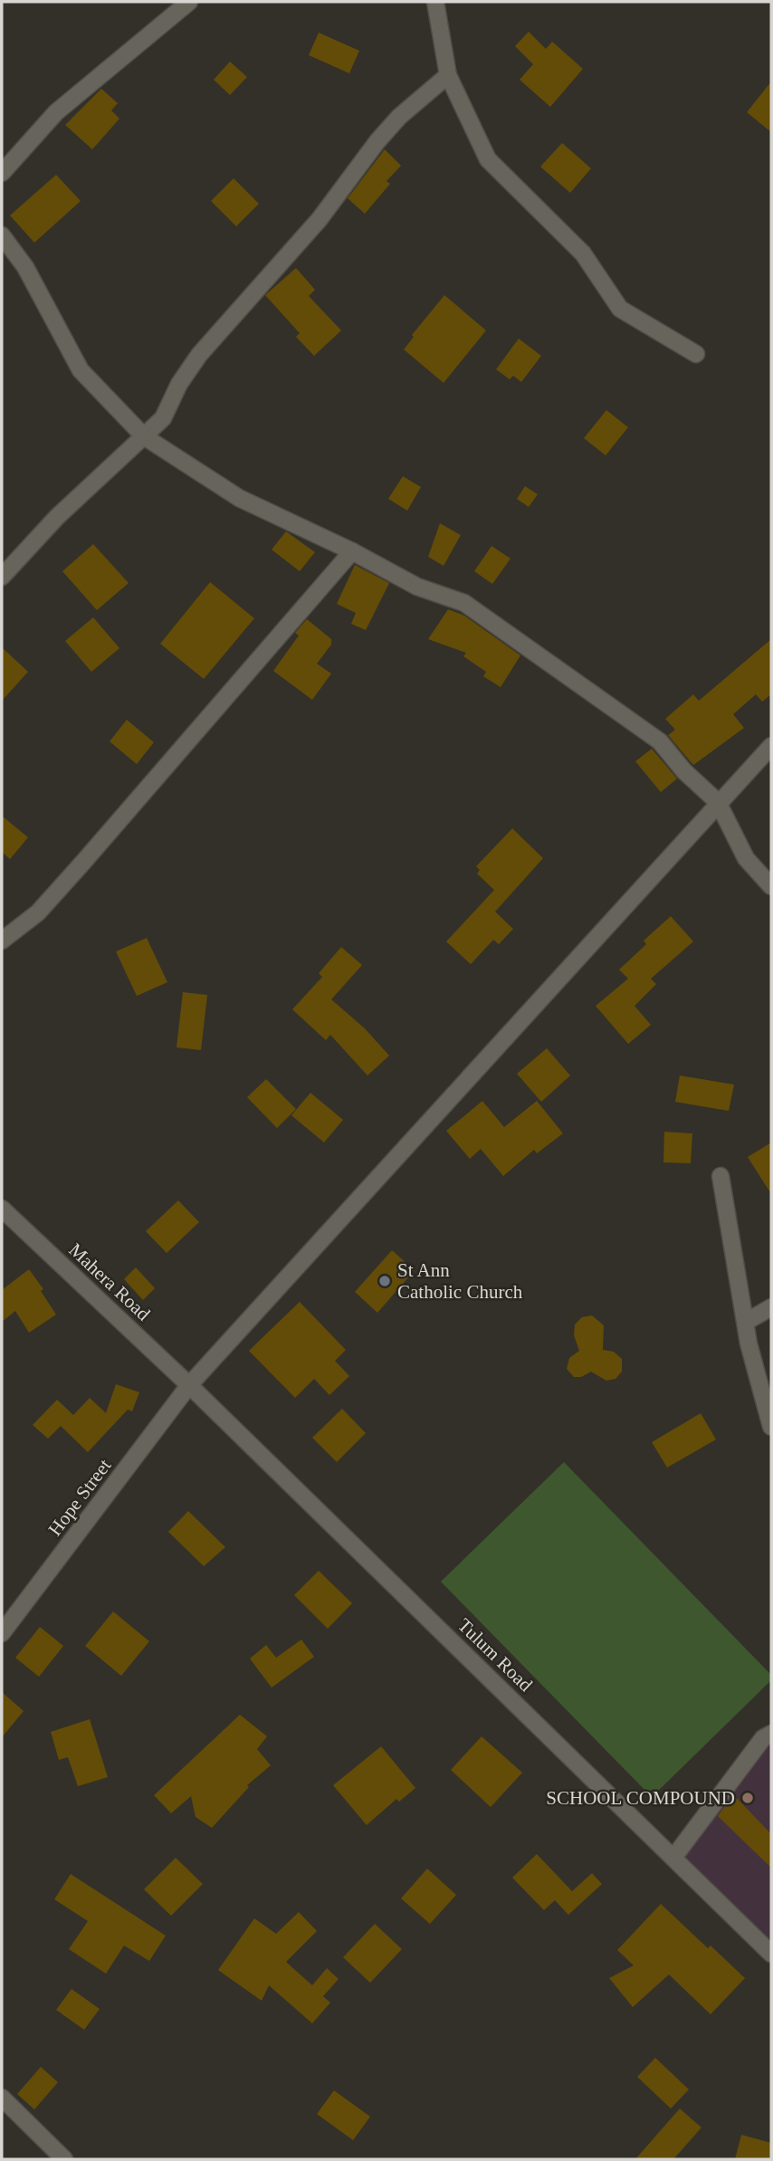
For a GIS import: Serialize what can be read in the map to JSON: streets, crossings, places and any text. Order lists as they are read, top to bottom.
{
  "streets": {
    "street": ["Mahera Road", "Hope Street", "Tulum Road"]
  },
  "crossings": [
    ["Mahera Road", "Hope Street"],
    ["Mahera Road", "Tulum Road"],
    ["Hope Street", "Tulum Road"]
  ],
  "places": ["St Ann Catholic Church", "SCHOOL COMPOUND"]
}
